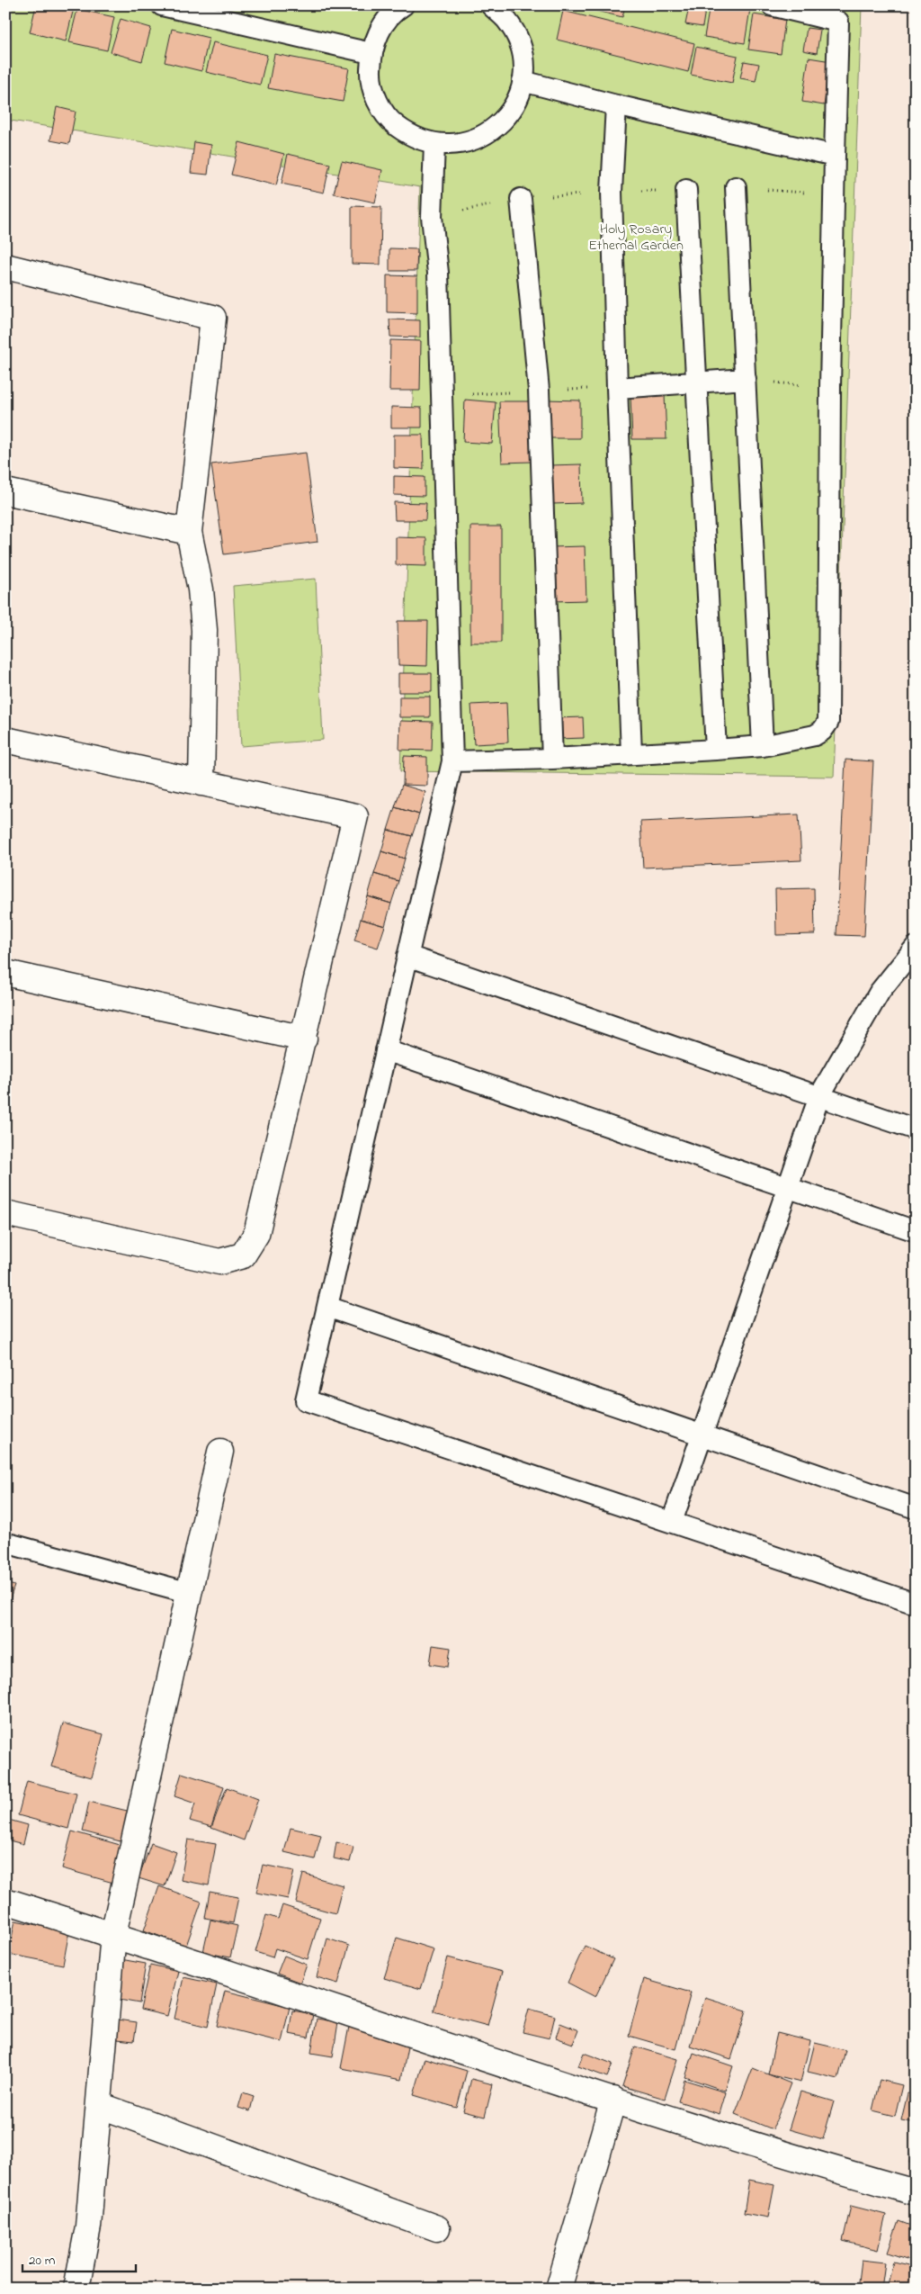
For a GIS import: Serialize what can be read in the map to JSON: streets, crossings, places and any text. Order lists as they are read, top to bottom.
{
  "parks": ["Holy Rosary Ethernal Garden"],
  "scale_bar": "20 m"
}
